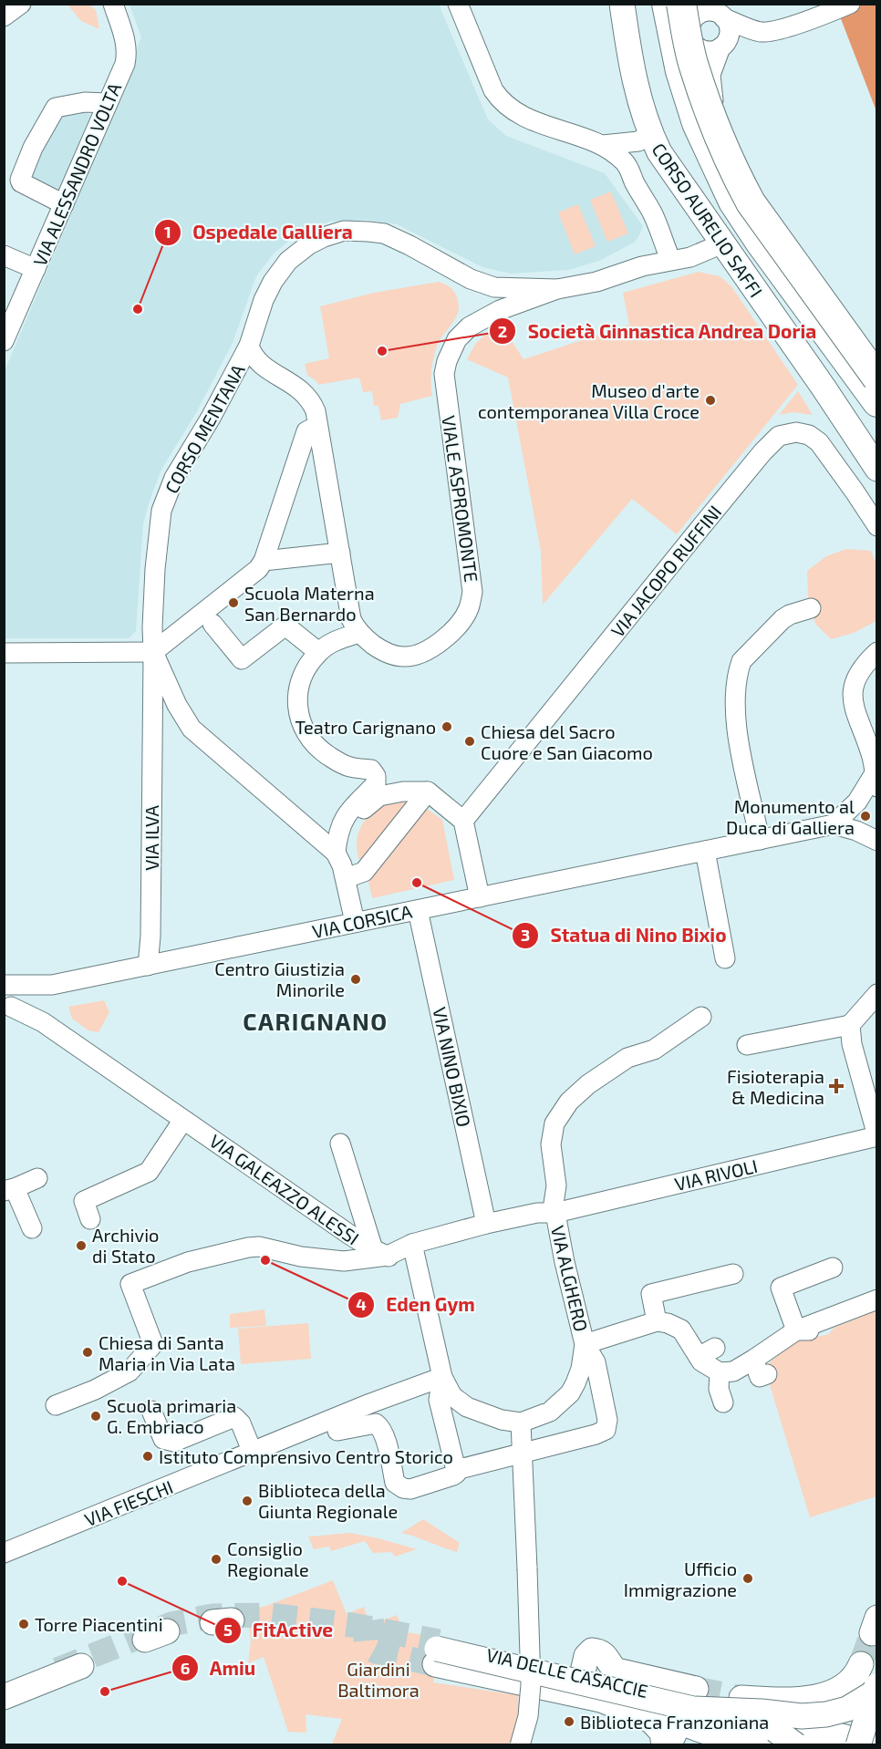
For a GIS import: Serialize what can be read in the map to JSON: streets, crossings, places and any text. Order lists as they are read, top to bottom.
{
  "streets": {
    "main road": ["CORSO AURELIO SAFFI", "VIA DELLE CASACCIE"],
    "street": [
      "VIA ALESSANDRO VOLTA",
      "CORSO MENTANA",
      "VIALE ASPROMONTE",
      "VIA JACOPO RUFFINI",
      "VIA ILVA",
      "VIA CORSICA",
      "VIA NINO BIXIO",
      "VIA RIVOLI",
      "VIA GALEAZZO ALESSI",
      "VIA ALGHERO",
      "VIA FIESCHI"
    ]
  },
  "crossings": [
    ["CORSO AURELIO SAFFI", "CORSO MENTANA"],
    ["CORSO MENTANA", "VIALE ASPROMONTE"],
    ["CORSO MENTANA", "VIA ILVA"],
    ["VIA ILVA", "VIA CORSICA"],
    ["VIA CORSICA", "VIA NINO BIXIO"],
    ["VIA NINO BIXIO", "VIA RIVOLI"],
    ["VIA RIVOLI", "VIA GALEAZZO ALESSI"],
    ["VIA RIVOLI", "VIA ALGHERO"]
  ],
  "districts": ["CARIGNANO"],
  "parks": ["Giardini Baltimora"],
  "places": {
    "other": [
      "Ospedale Galliera",
      "Società Ginnastica Andrea Doria",
      "Museo d'arte contemporanea Villa Croce",
      "Scuola Materna San Bernardo",
      "Teatro Carignano",
      "Chiesa del Sacro Cuore e San Giacomo",
      "Monumento al Duca di Galliera",
      "Statua di Nino Bixio",
      "Centro Giustizia Minorile",
      "Archivio di Stato",
      "Eden Gym",
      "Chiesa di Santa Maria in Via Lata",
      "Scuola primaria G. Embriaco",
      "Istituto Comprensivo Centro Storico",
      "Biblioteca della Giunta Regionale",
      "Consiglio Regionale",
      "Ufficio Immigrazione",
      "FitActive",
      "Torre Piacentini",
      "Amiu",
      "Biblioteca Franzoniana"
    ],
    "health": ["Fisioterapia & Medicina"]
  }
}
